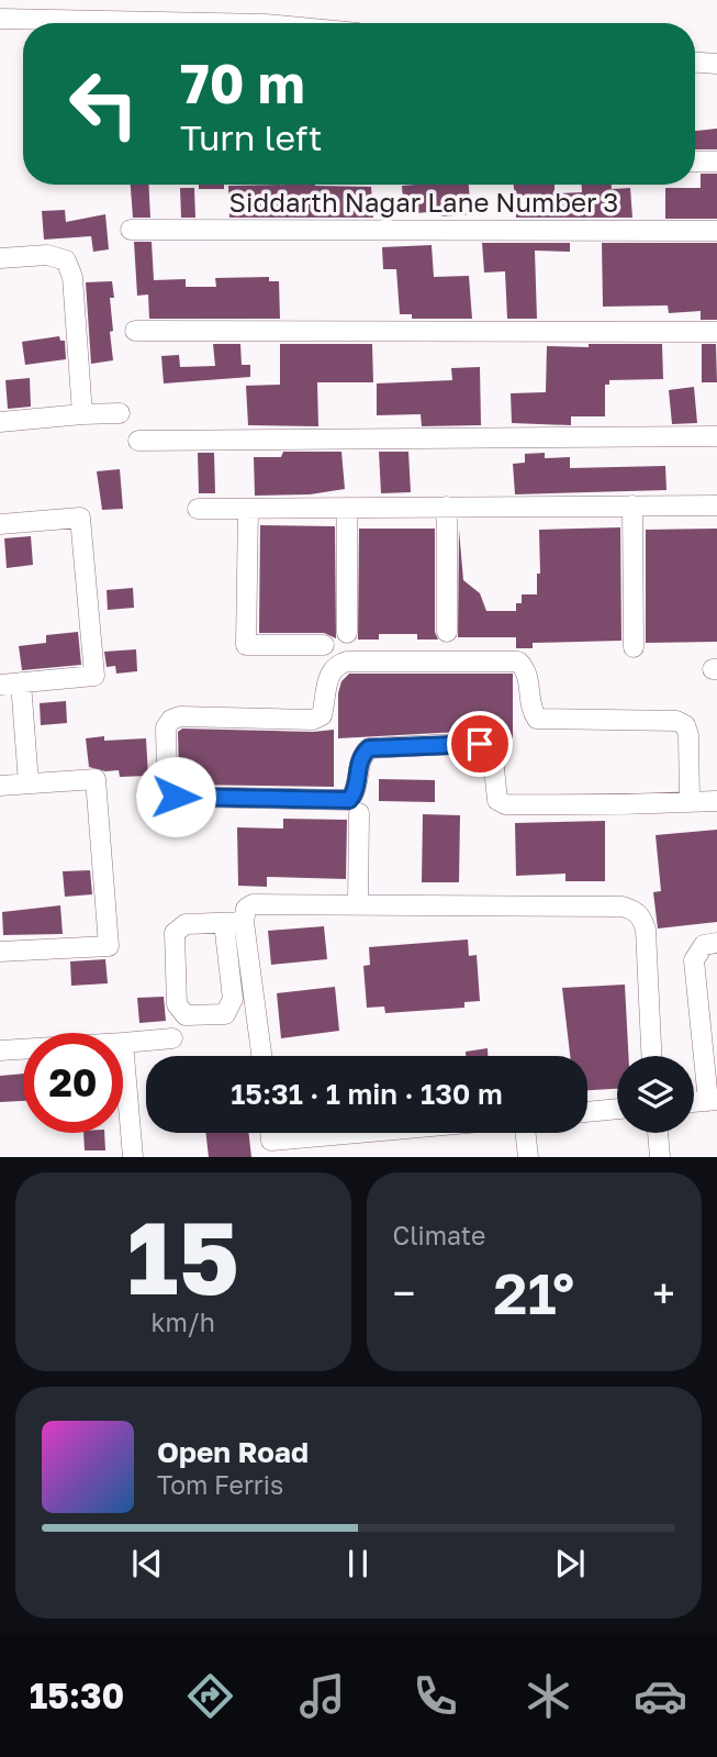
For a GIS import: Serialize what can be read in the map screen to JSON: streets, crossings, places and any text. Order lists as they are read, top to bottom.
{
  "streets": {
    "street": ["Siddarth Nagar Lane Number 3"]
  },
  "page": {
    "turn": ["70 m", "Turn left"],
    "limit": "20",
    "trip": "15:31 · 1 min · 130 m",
    "tile": [
      ["15", "km/h"],
      "Climate"
    ],
    "heat": ["−", "21°", "+"],
    "song": ["Open Road", "Tom Ferris"],
    "tabs": "15:30"
  }
}
